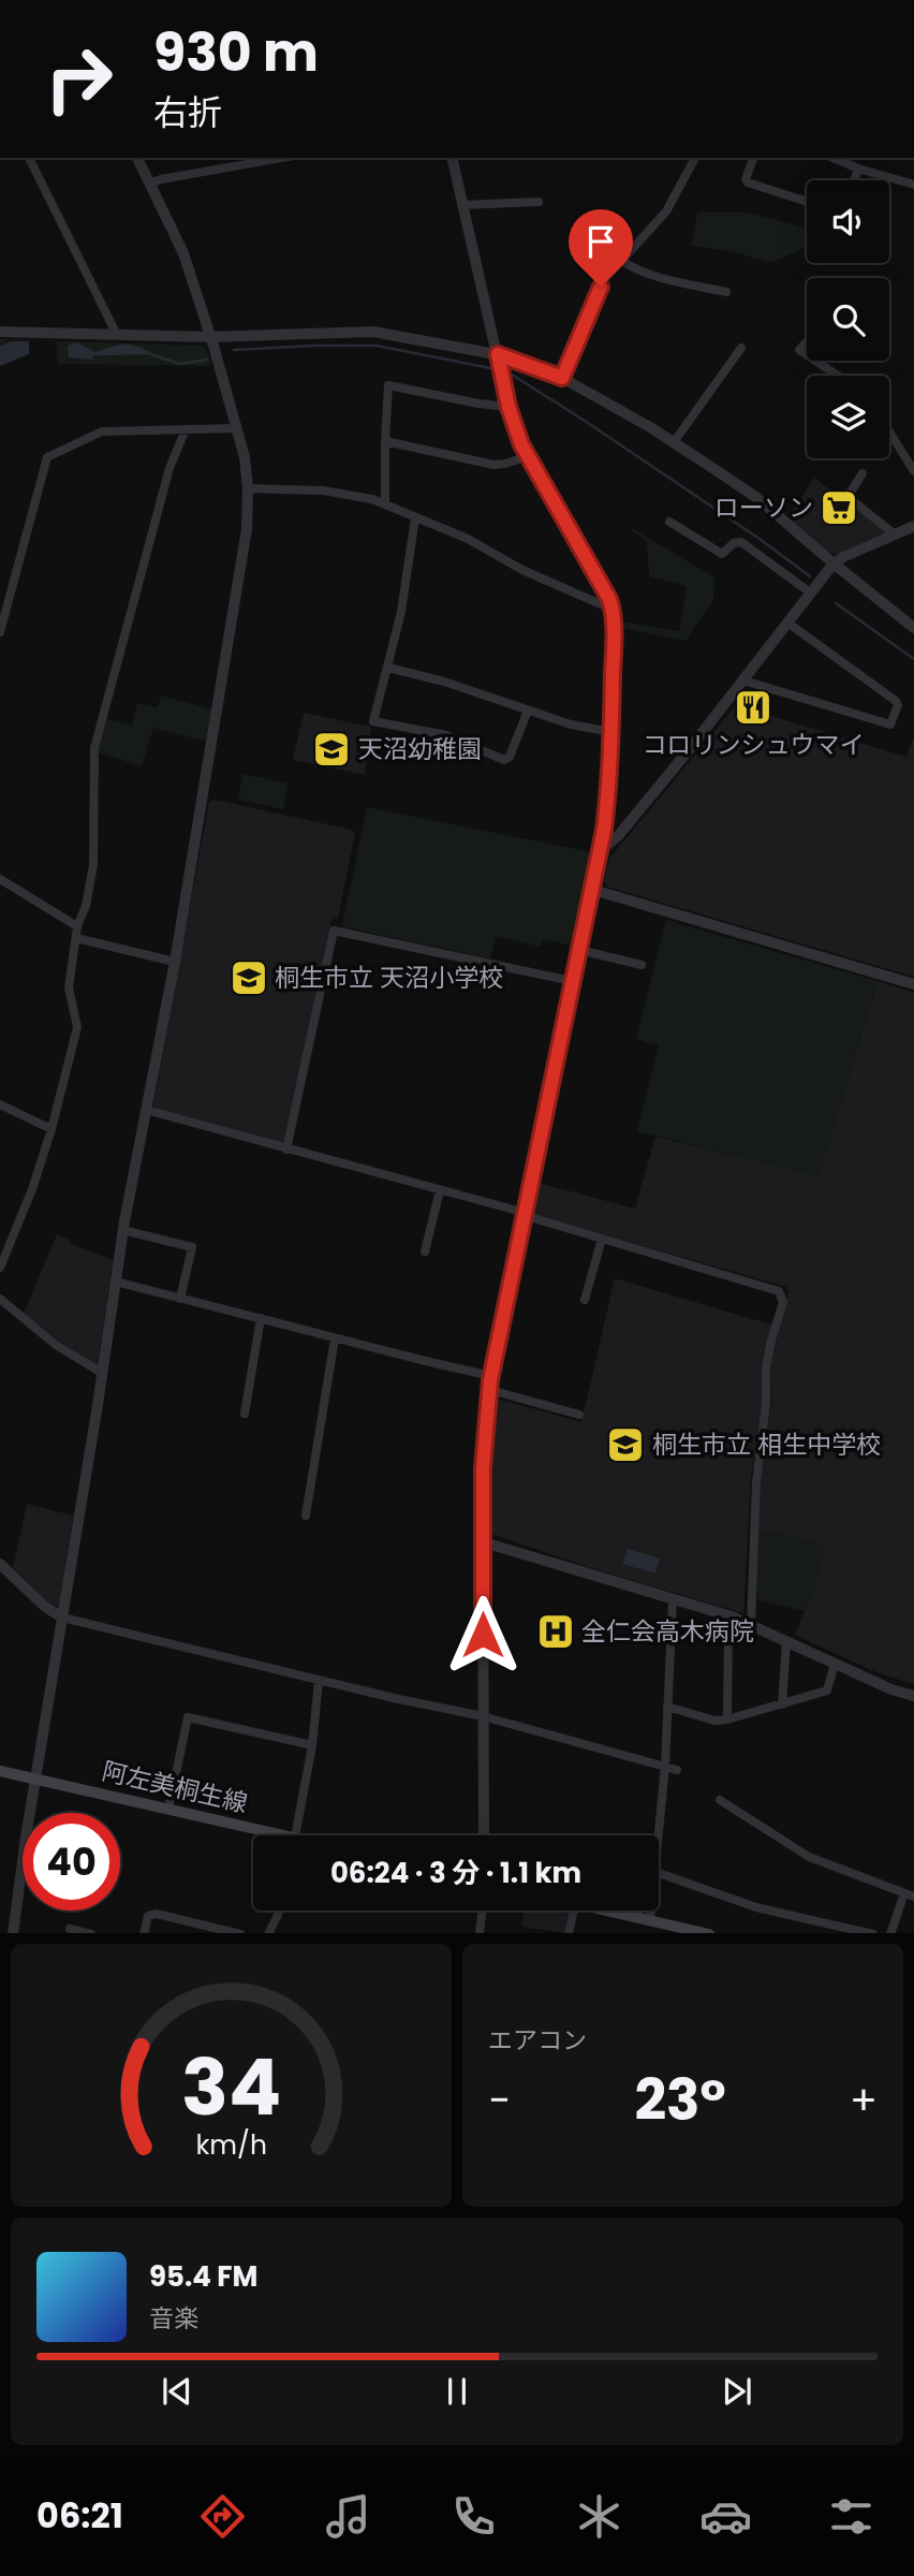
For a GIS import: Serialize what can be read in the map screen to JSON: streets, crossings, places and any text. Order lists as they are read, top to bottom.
{
  "streets": {
    "main road": ["阿左美桐生線"]
  },
  "places": {
    "supermarket": ["ローソン"],
    "restaurant": ["コロリンシュウマイ"],
    "school or university": ["天沼幼稚園", "桐生市立 天沼小学校", "桐生市立 相生中学校"],
    "hospital": ["全仁会高木病院"]
  },
  "page": {
    "turn": ["930 m", "右折"],
    "limit": "40",
    "trip": "06:24 · 3 分 · 1.1 km",
    "tile": "エアコン",
    "heat": ["−", "23°", "+"],
    "song": ["95.4 FM", "音楽"],
    "tabs": "06:21",
    "gauge": ["34", "km/h"]
  }
}
